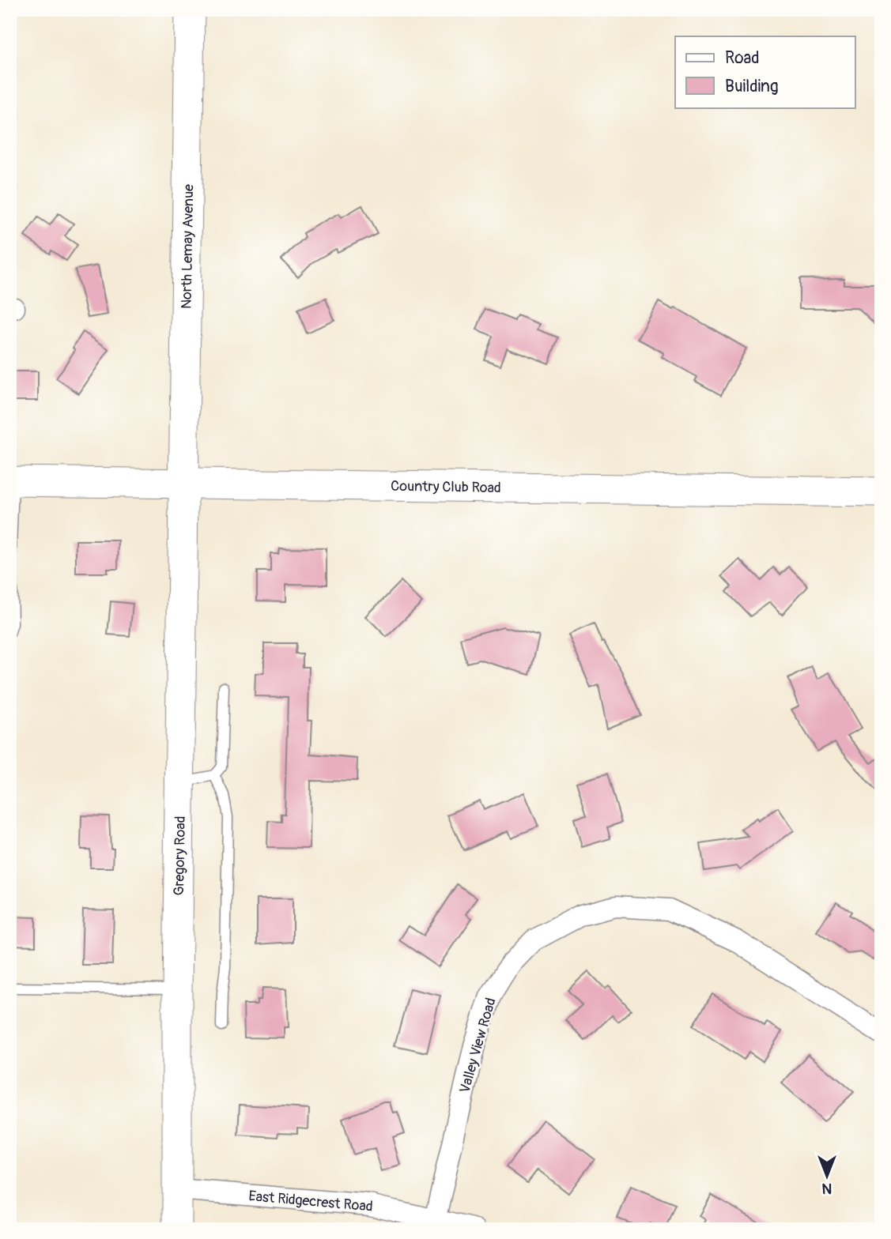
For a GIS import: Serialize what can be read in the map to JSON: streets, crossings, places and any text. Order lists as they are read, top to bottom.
{
  "streets": {
    "street": [
      "North Lemay Avenue",
      "Country Club Road",
      "Gregory Road",
      "Valley View Road",
      "East Ridgecrest Road"
    ]
  },
  "crossings": [
    ["North Lemay Avenue", "Country Club Road"],
    ["North Lemay Avenue", "Gregory Road"],
    ["Country Club Road", "Gregory Road"],
    ["Gregory Road", "East Ridgecrest Road"],
    ["Valley View Road", "East Ridgecrest Road"]
  ],
  "legend": ["Road", "Building"],
  "north": "bottom"
}
